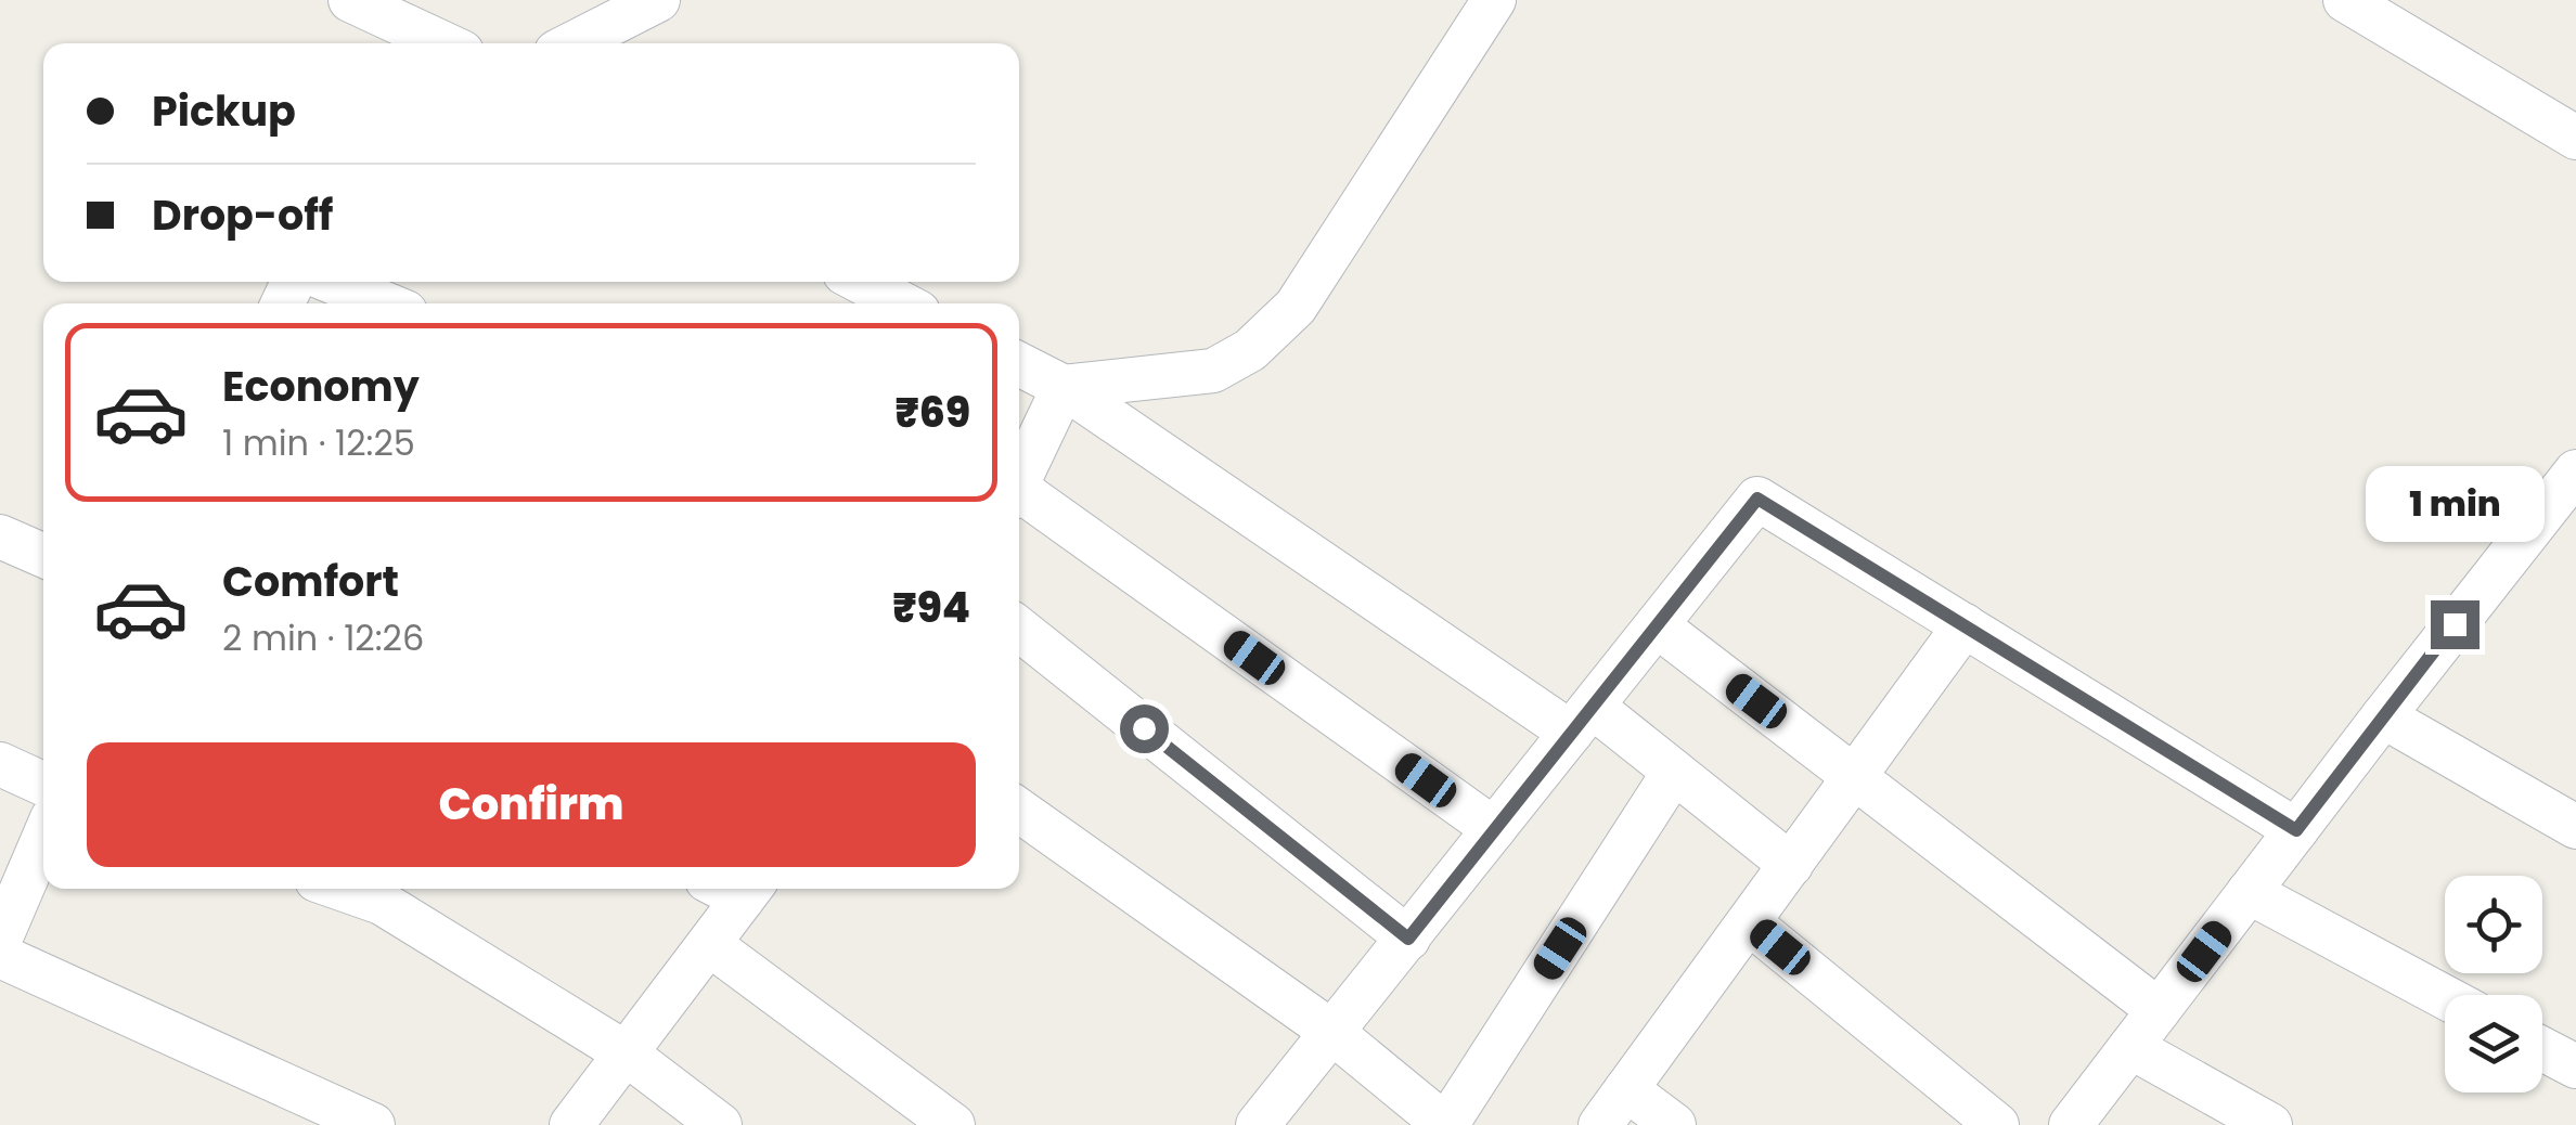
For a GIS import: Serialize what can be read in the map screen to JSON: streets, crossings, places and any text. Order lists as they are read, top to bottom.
{
  "page": {
    "banner": ["Pickup", "Drop-off"],
    "list": [
      {
        "name": "Economy",
        "note": "1 min · 12:25",
        "value": "₹69"
      },
      {
        "name": "Comfort",
        "note": "2 min · 12:26",
        "value": "₹94"
      }
    ],
    "bubble": "1 min",
    "buttons": "Confirm"
  }
}
